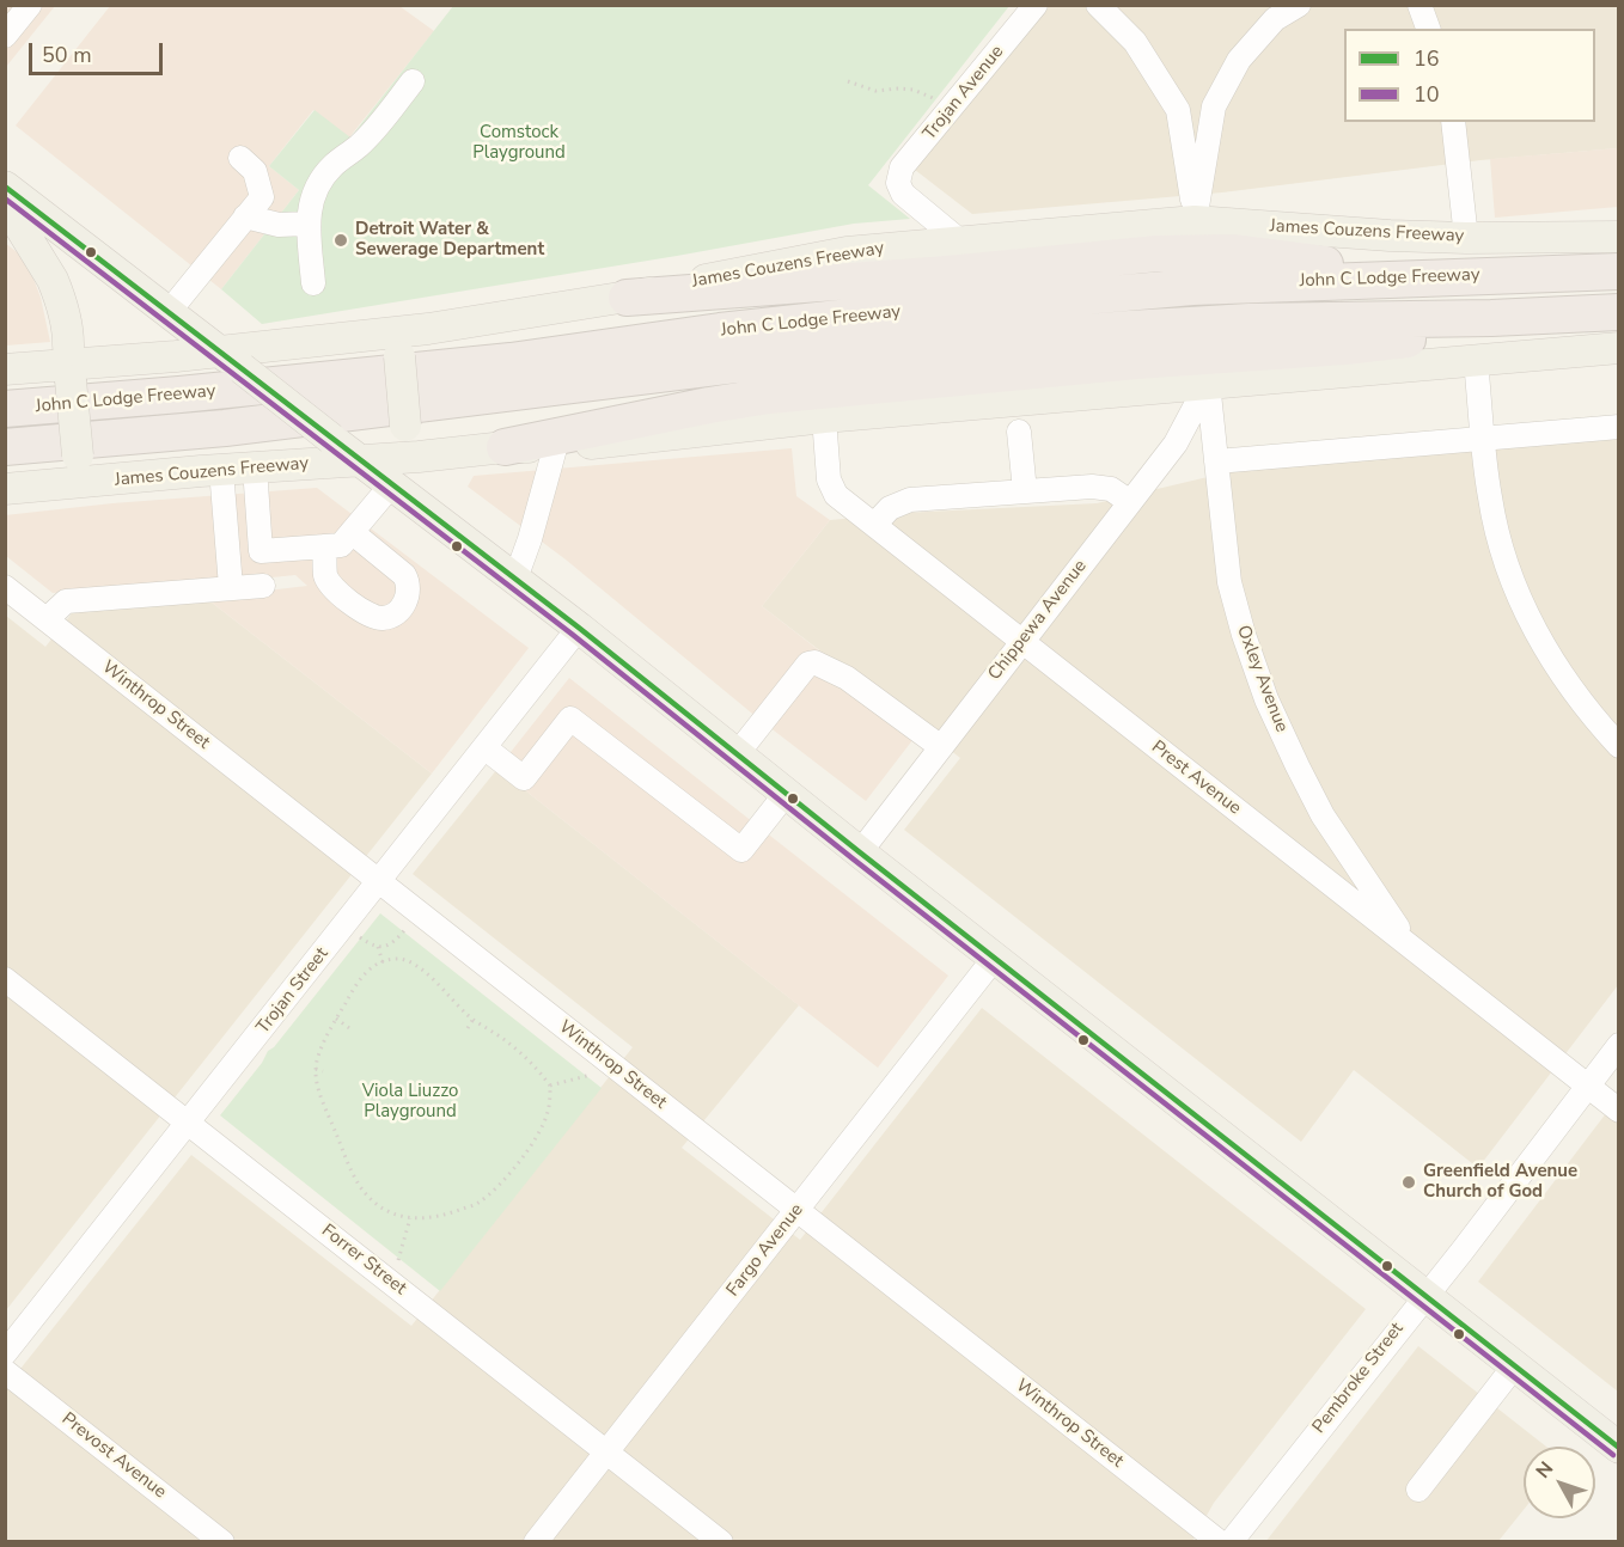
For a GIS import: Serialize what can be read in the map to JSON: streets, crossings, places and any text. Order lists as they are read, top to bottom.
{
  "streets": {
    "highway": ["John C Lodge Freeway"],
    "main road": ["James Couzens Freeway"],
    "street": [
      "Trojan Avenue",
      "Chippewa Avenue",
      "Oxley Avenue",
      "Winthrop Street",
      "Prest Avenue",
      "Trojan Street",
      "Fargo Avenue",
      "Forrer Street",
      "Pembroke Street",
      "Prevost Avenue"
    ]
  },
  "crossings": [
    ["Trojan Avenue", "James Couzens Freeway"],
    ["James Couzens Freeway", "Chippewa Avenue"],
    ["James Couzens Freeway", "Oxley Avenue"],
    ["James Couzens Freeway", "Prest Avenue"],
    ["Chippewa Avenue", "Oxley Avenue"],
    ["Chippewa Avenue", "Prest Avenue"],
    ["Oxley Avenue", "Prest Avenue"],
    ["Winthrop Street", "Trojan Street"],
    ["Winthrop Street", "Fargo Avenue"],
    ["Prest Avenue", "Pembroke Street"],
    ["Trojan Street", "Forrer Street"],
    ["Fargo Avenue", "Forrer Street"]
  ],
  "parks": ["Comstock Playground", "Viola Liuzzo Playground"],
  "places": ["Detroit Water & Sewerage Department", "Greenfield Avenue Church of God"],
  "lines": ["transit line 16", "transit line 10"],
  "legend": ["16", "10"],
  "scale_bar": "50 m",
  "north": "top left"
}
